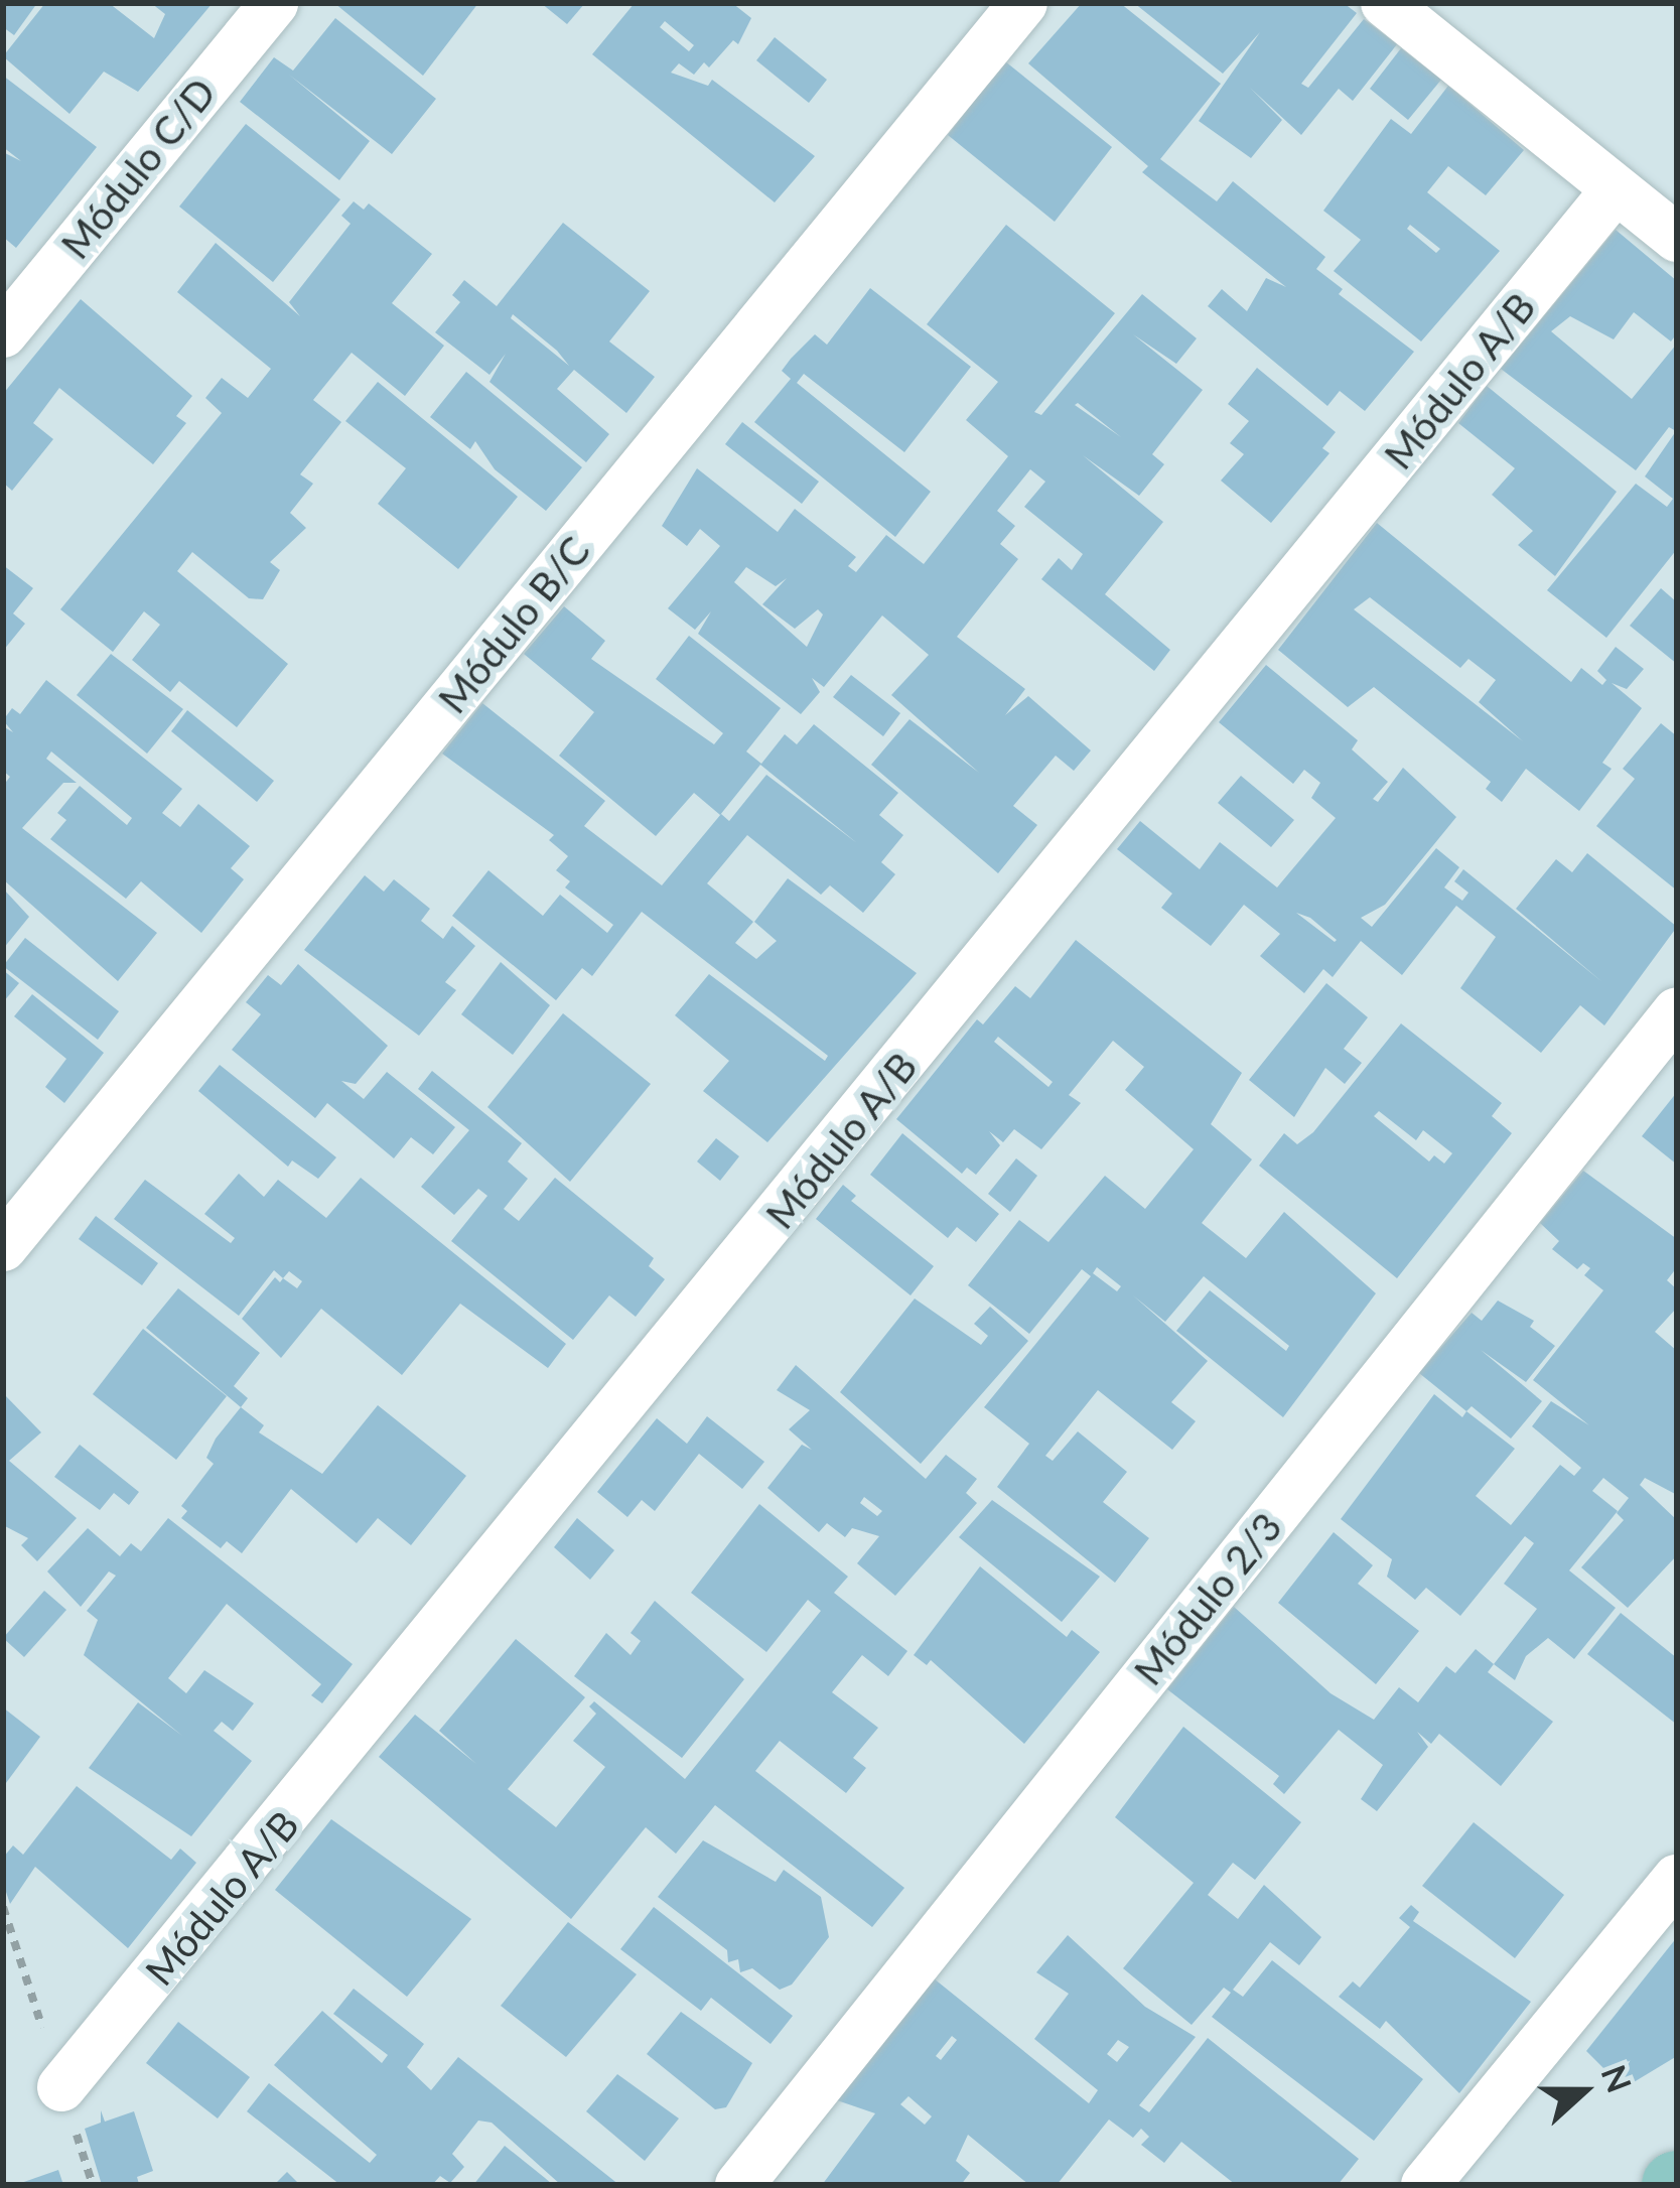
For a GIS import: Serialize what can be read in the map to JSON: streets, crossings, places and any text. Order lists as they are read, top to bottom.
{
  "streets": {
    "street": [
      "Módulo C/D",
      "Módulo A/B",
      "Módulo B/C",
      "Módulo 2/3"
    ]
  },
  "north": "right"
}
